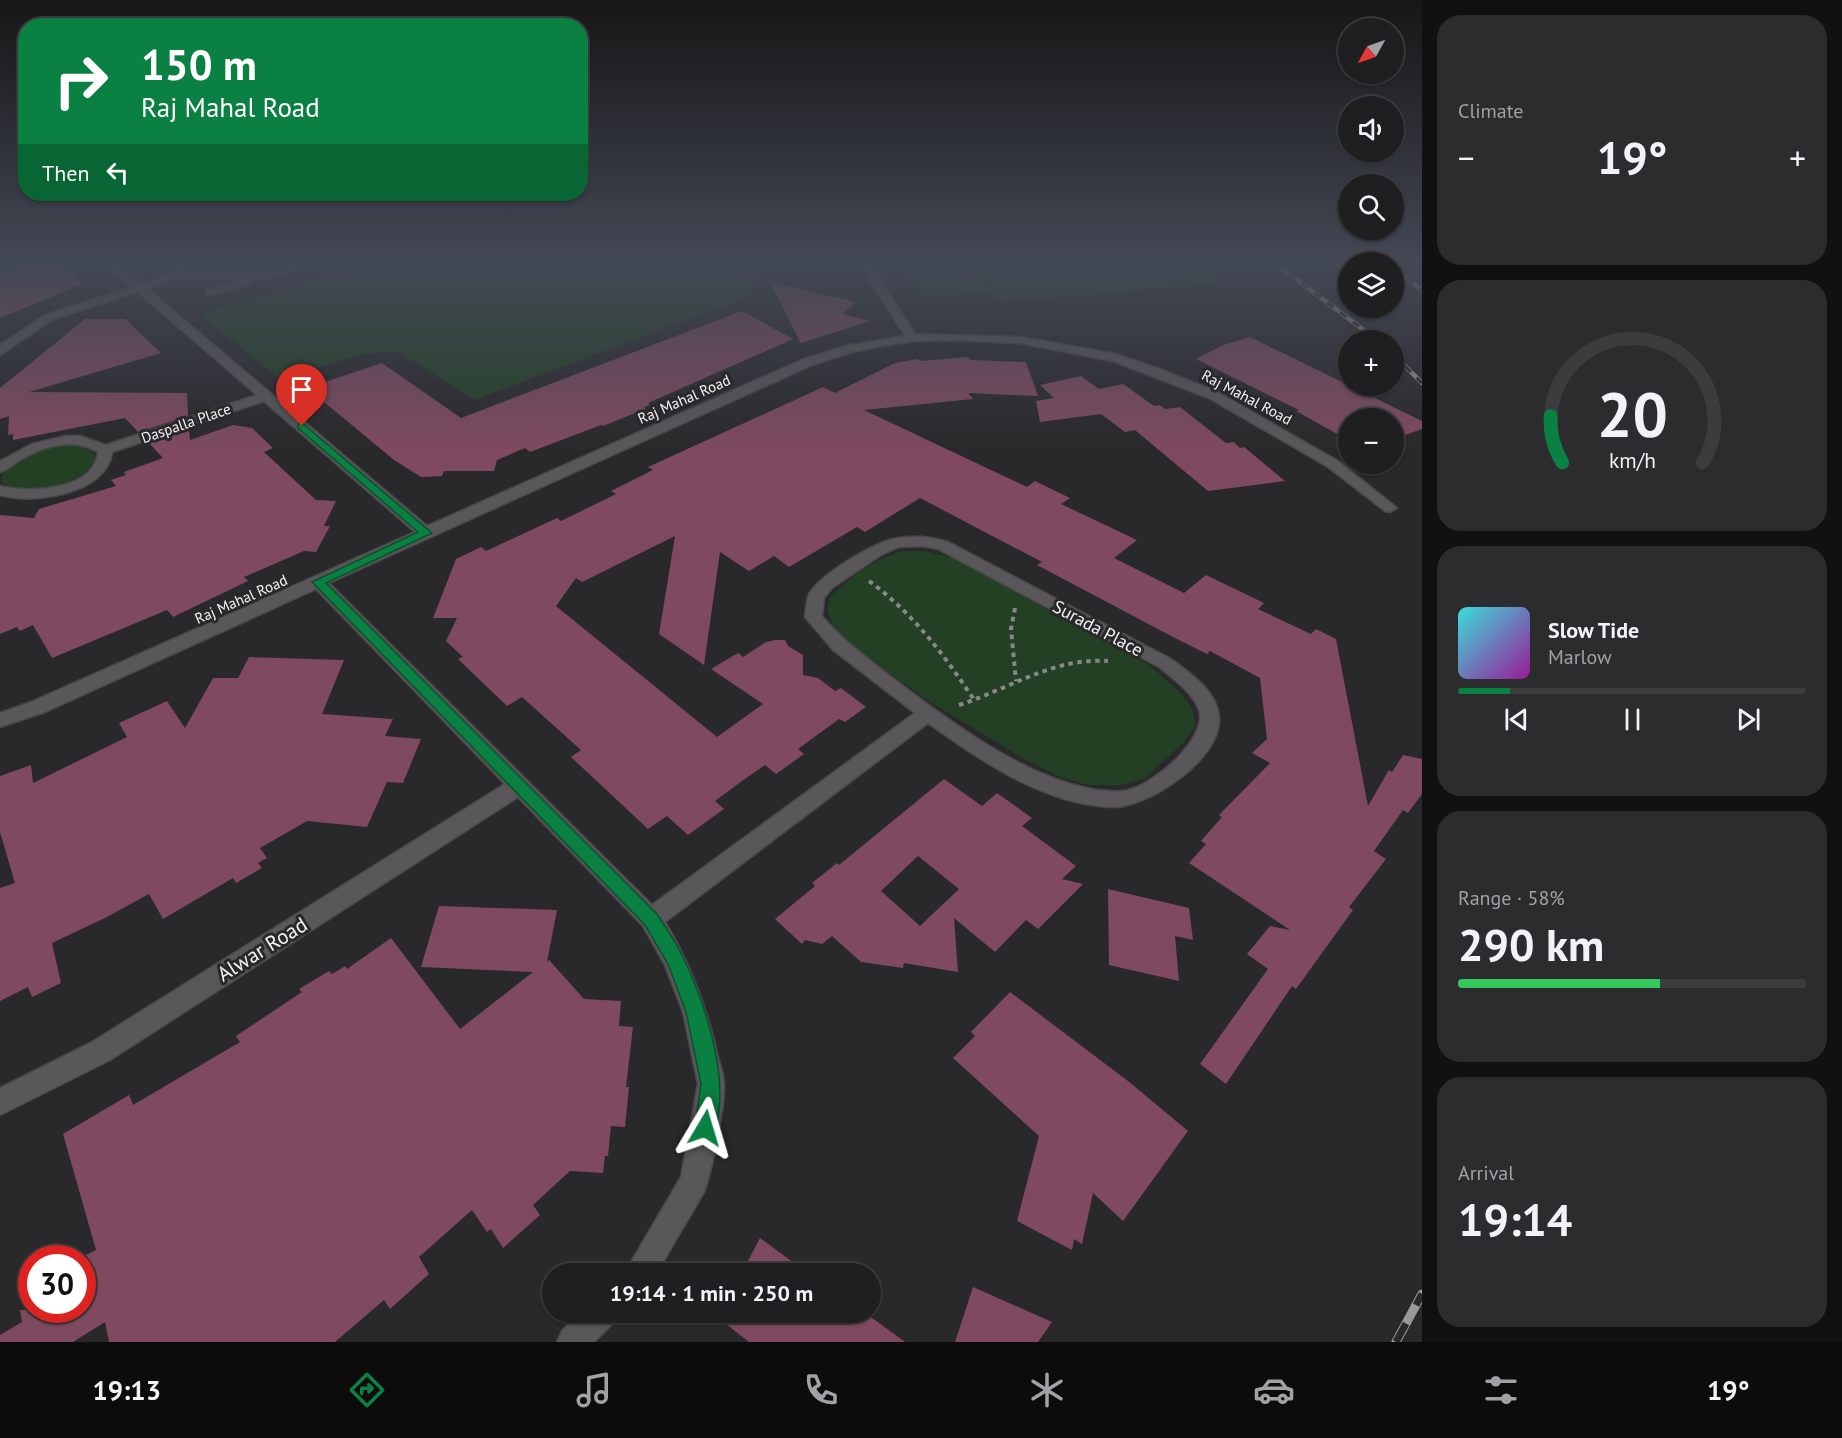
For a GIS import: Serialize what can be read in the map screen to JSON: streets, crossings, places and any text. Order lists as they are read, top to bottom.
{
  "streets": {
    "street": [
      "Raj Mahal Road",
      "Daspalla Place",
      "Surada Place",
      "Alwar Road"
    ]
  },
  "north": "bottom left",
  "page": {
    "tile": [
      "Climate",
      ["Range · 58%", "290 km"],
      ["Arrival", "19:14"]
    ],
    "map_buttons": ["+", "−"],
    "turn": ["150 m", "Raj Mahal Road"],
    "heat": ["−", "19°", "+"],
    "then": "Then",
    "song": ["Slow Tide", "Marlow"],
    "limit": "30",
    "trip": "19:14 · 1 min · 250 m",
    "tabs": ["19:13", "19°"],
    "gauge": ["20", "km/h"]
  }
}
